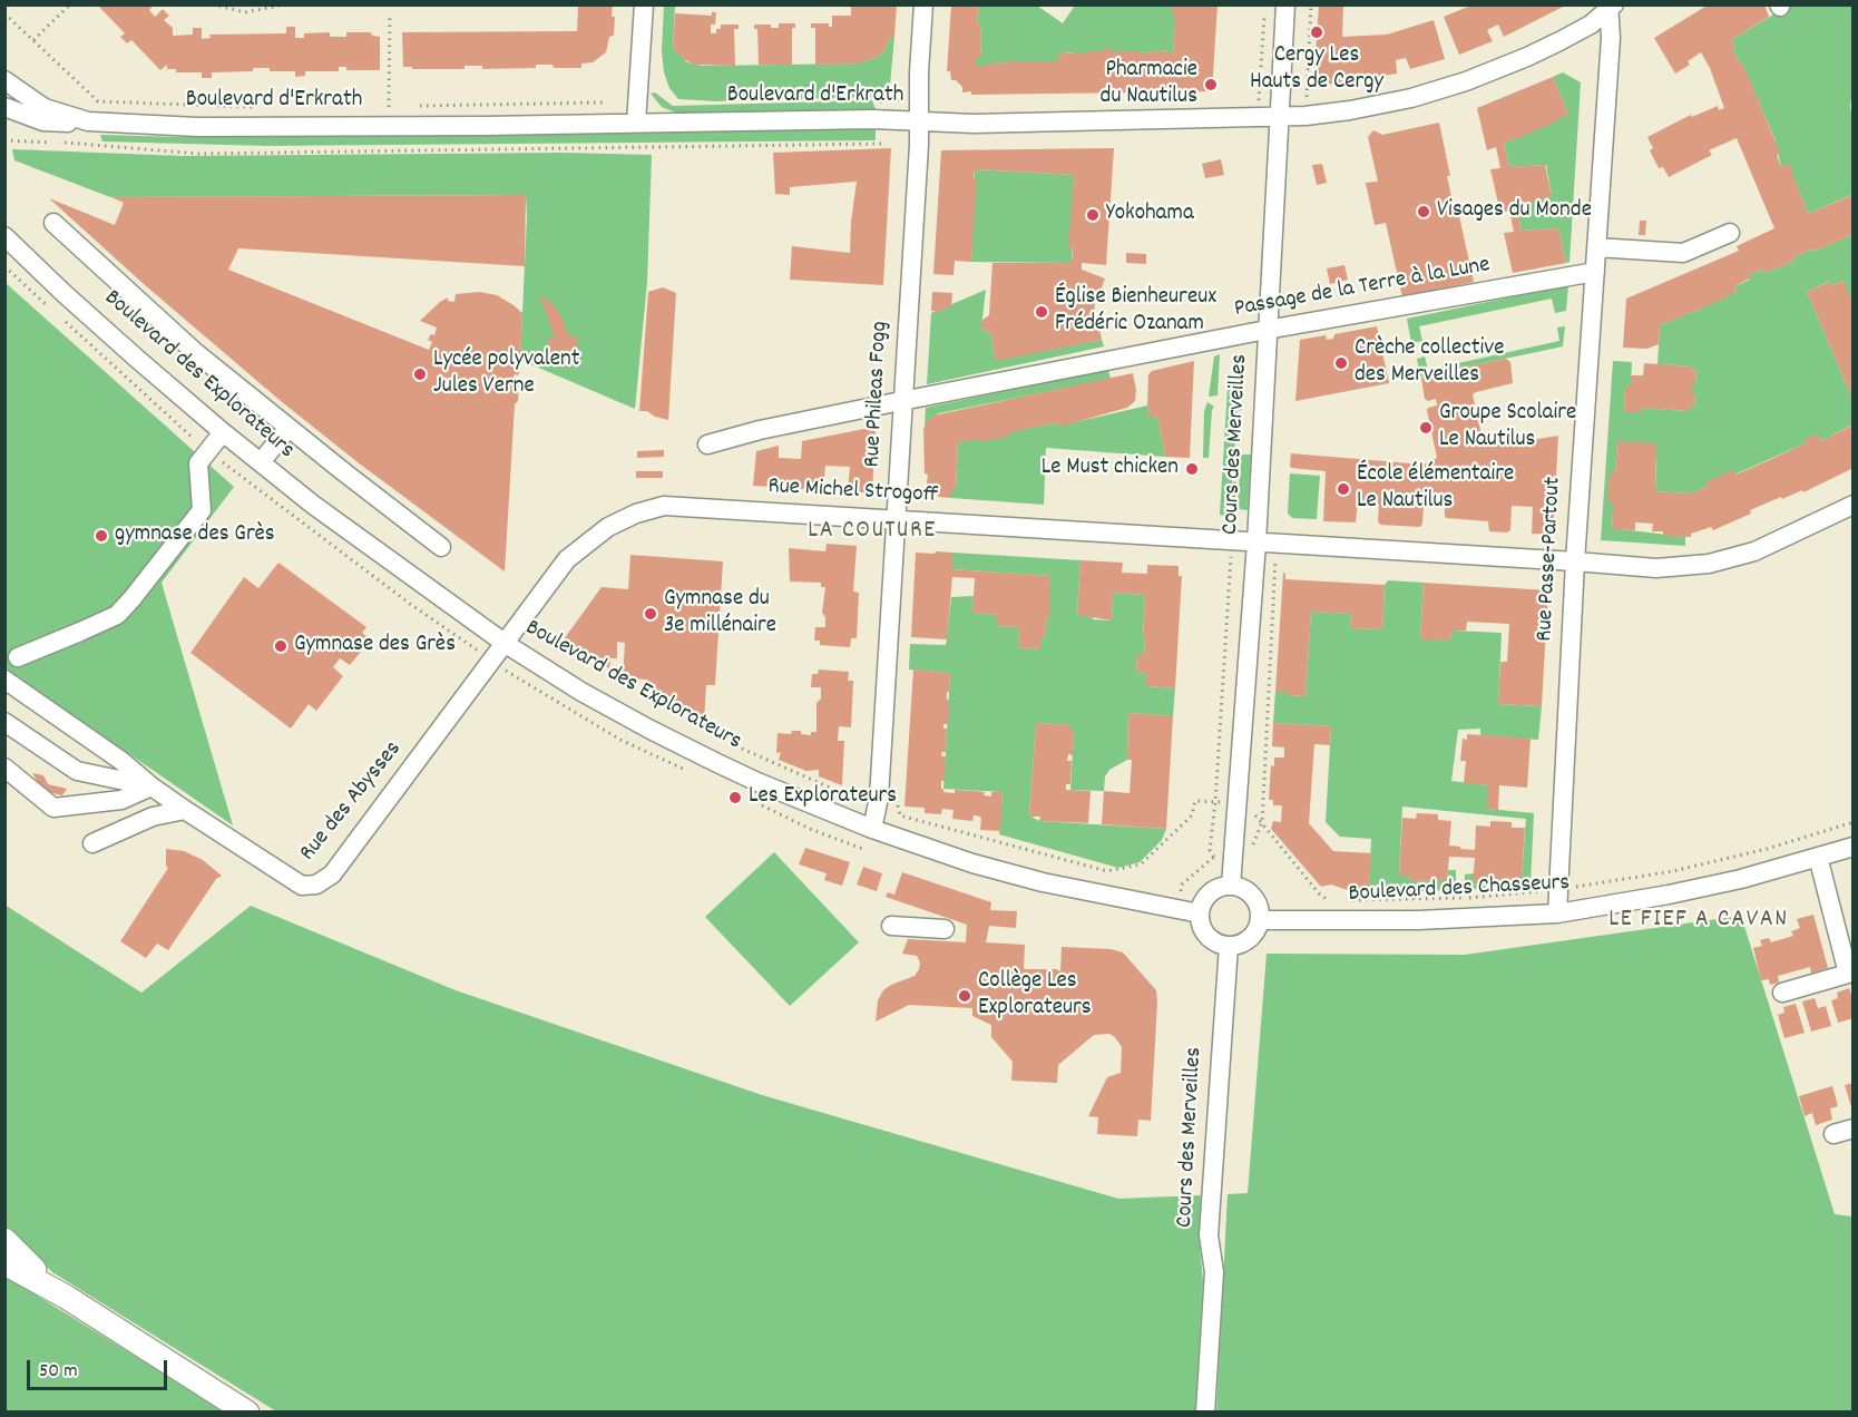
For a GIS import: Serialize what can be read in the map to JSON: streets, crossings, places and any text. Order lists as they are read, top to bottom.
{
  "streets": {
    "street": [
      "Boulevard d'Erkrath",
      "Passage de la Terre à la Lune",
      "Boulevard des Explorateurs",
      "Rue Phileas Fogg",
      "Cours des Merveilles",
      "Rue Michel Strogoff",
      "Rue Passe-Partout",
      "Rue des Abysses",
      "Boulevard des Chasseurs"
    ]
  },
  "crossings": [
    ["Boulevard d'Erkrath", "Rue Phileas Fogg"],
    ["Boulevard d'Erkrath", "Cours des Merveilles"],
    ["Boulevard d'Erkrath", "Rue Passe-Partout"],
    ["Passage de la Terre à la Lune", "Rue Phileas Fogg"],
    ["Passage de la Terre à la Lune", "Cours des Merveilles"],
    ["Passage de la Terre à la Lune", "Rue Passe-Partout"],
    ["Boulevard des Explorateurs", "Rue Phileas Fogg"],
    ["Boulevard des Explorateurs", "Cours des Merveilles"],
    ["Boulevard des Explorateurs", "Rue Michel Strogoff"],
    ["Boulevard des Explorateurs", "Rue des Abysses"],
    ["Boulevard des Explorateurs", "Boulevard des Chasseurs"],
    ["Rue Phileas Fogg", "Rue Michel Strogoff"],
    ["Cours des Merveilles", "Rue Michel Strogoff"],
    ["Cours des Merveilles", "Boulevard des Chasseurs"],
    ["Rue Michel Strogoff", "Rue Passe-Partout"],
    ["Rue Michel Strogoff", "Rue des Abysses"],
    ["Rue Passe-Partout", "Boulevard des Chasseurs"]
  ],
  "districts": ["LA COUTURE", "LE FIEF A CAVAN"],
  "places": [
    "Cergy Les Hauts de Cergy",
    "Pharmacie du Nautilus",
    "Visages du Monde",
    "Yokohama",
    "Église Bienheureux Frédéric Ozanam",
    "Crèche collective des Merveilles",
    "Lycée polyvalent Jules Verne",
    "Groupe Scolaire Le Nautilus",
    "Le Must chicken",
    "École élémentaire Le Nautilus",
    "gymnase des Grès",
    "Gymnase du 3e millénaire",
    "Gymnase des Grès",
    "Les Explorateurs",
    "Collège Les Explorateurs"
  ],
  "scale_bar": "50 m"
}
